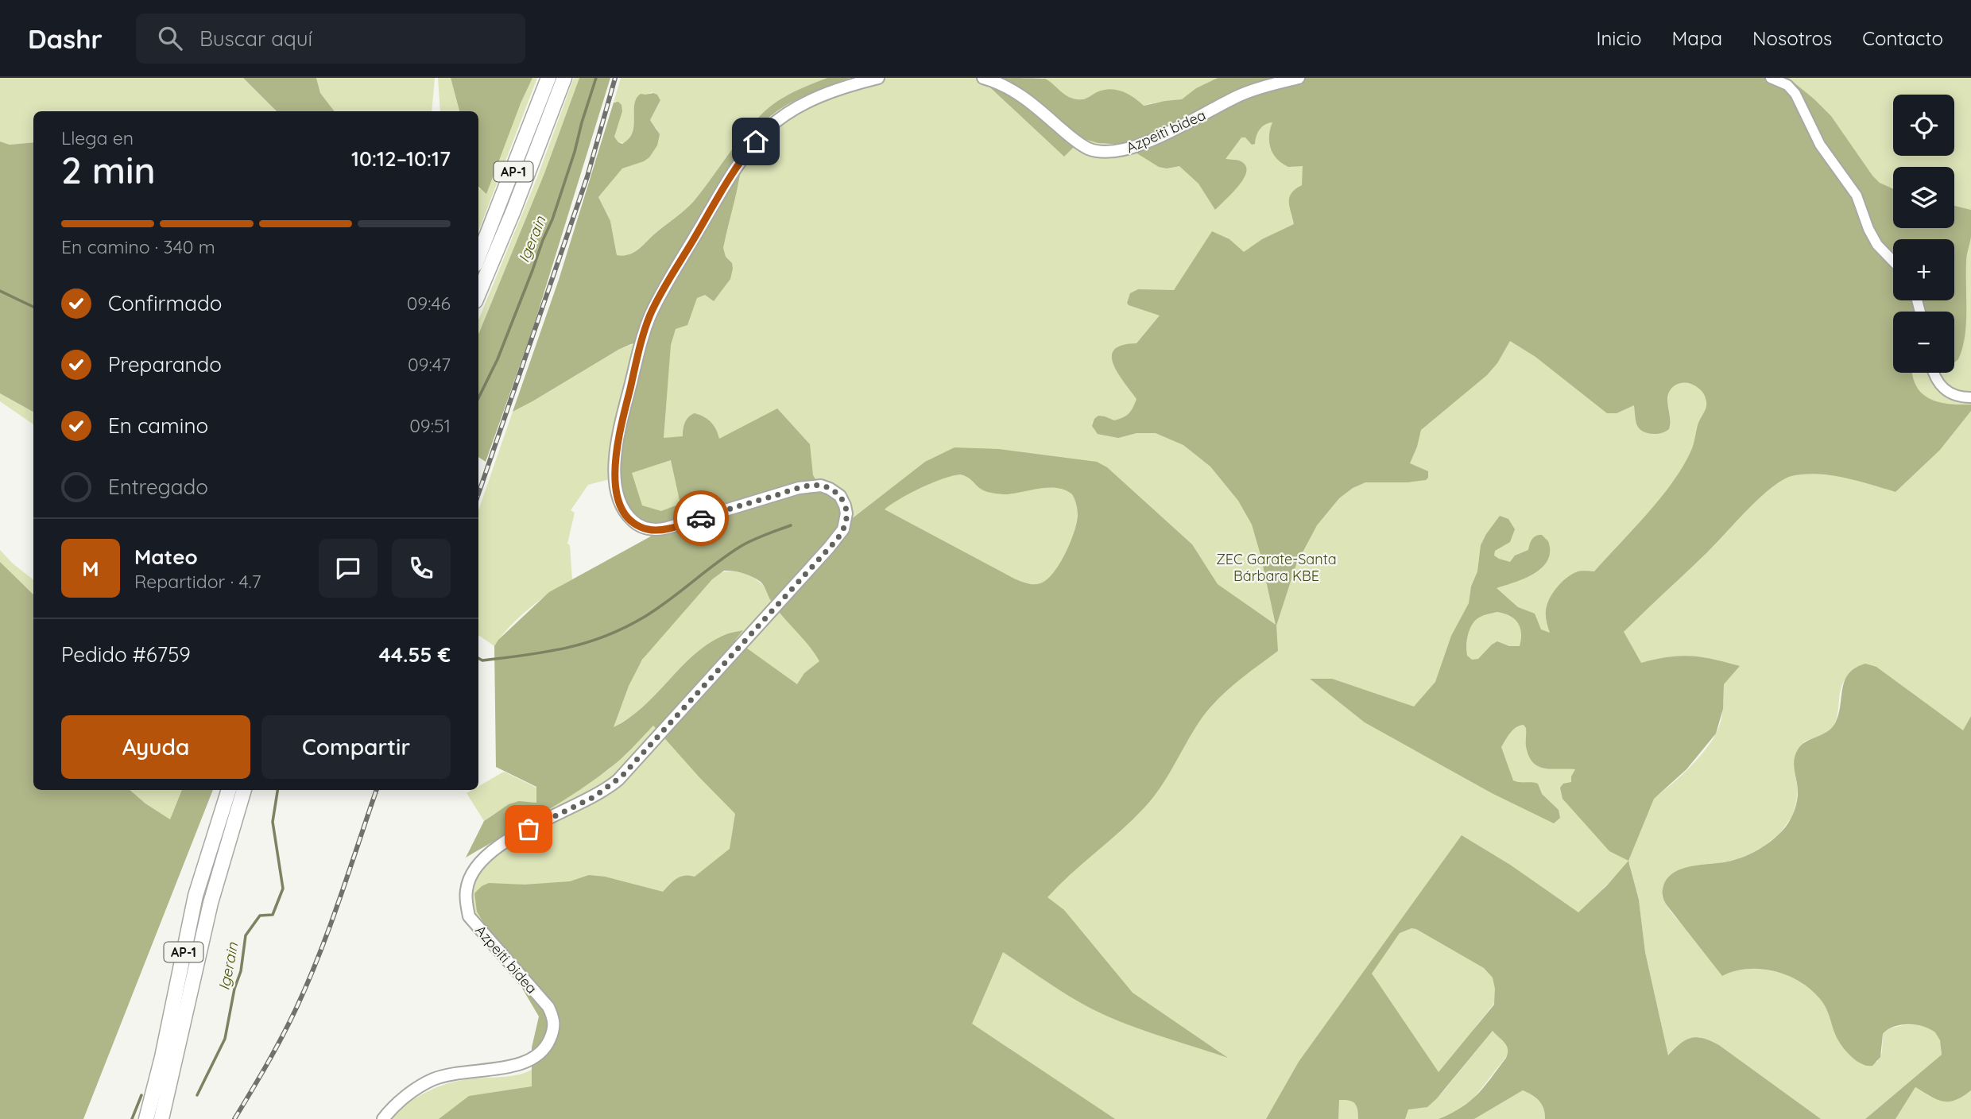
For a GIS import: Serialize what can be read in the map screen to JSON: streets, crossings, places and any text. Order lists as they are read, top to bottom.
{
  "streets": {
    "highway": ["AP-1"],
    "main road": ["Azpeiti bidea"]
  },
  "water": ["Igerain"],
  "parks": ["ZEC Garate-Santa Bárbara KBE"],
  "page": {
    "header": "Dashr",
    "search": "Buscar aquí",
    "nav": [
      "Inicio",
      "Mapa",
      "Nosotros",
      "Contacto"
    ],
    "map_buttons": ["+", "−"],
    "heading": ["2 min", "Llega en", "10:12–10:17"],
    "panel": [
      "Mateo",
      "Repartidor · 4.7",
      "Pedido #6759",
      "44.55 €"
    ],
    "bar": "En camino · 340 m",
    "list": [
      ["Confirmado", "09:46"],
      ["Preparando", "09:47"],
      ["En camino", "09:51"],
      "Entregado"
    ],
    "round": "M",
    "buttons": ["Ayuda", "Compartir"]
  }
}
